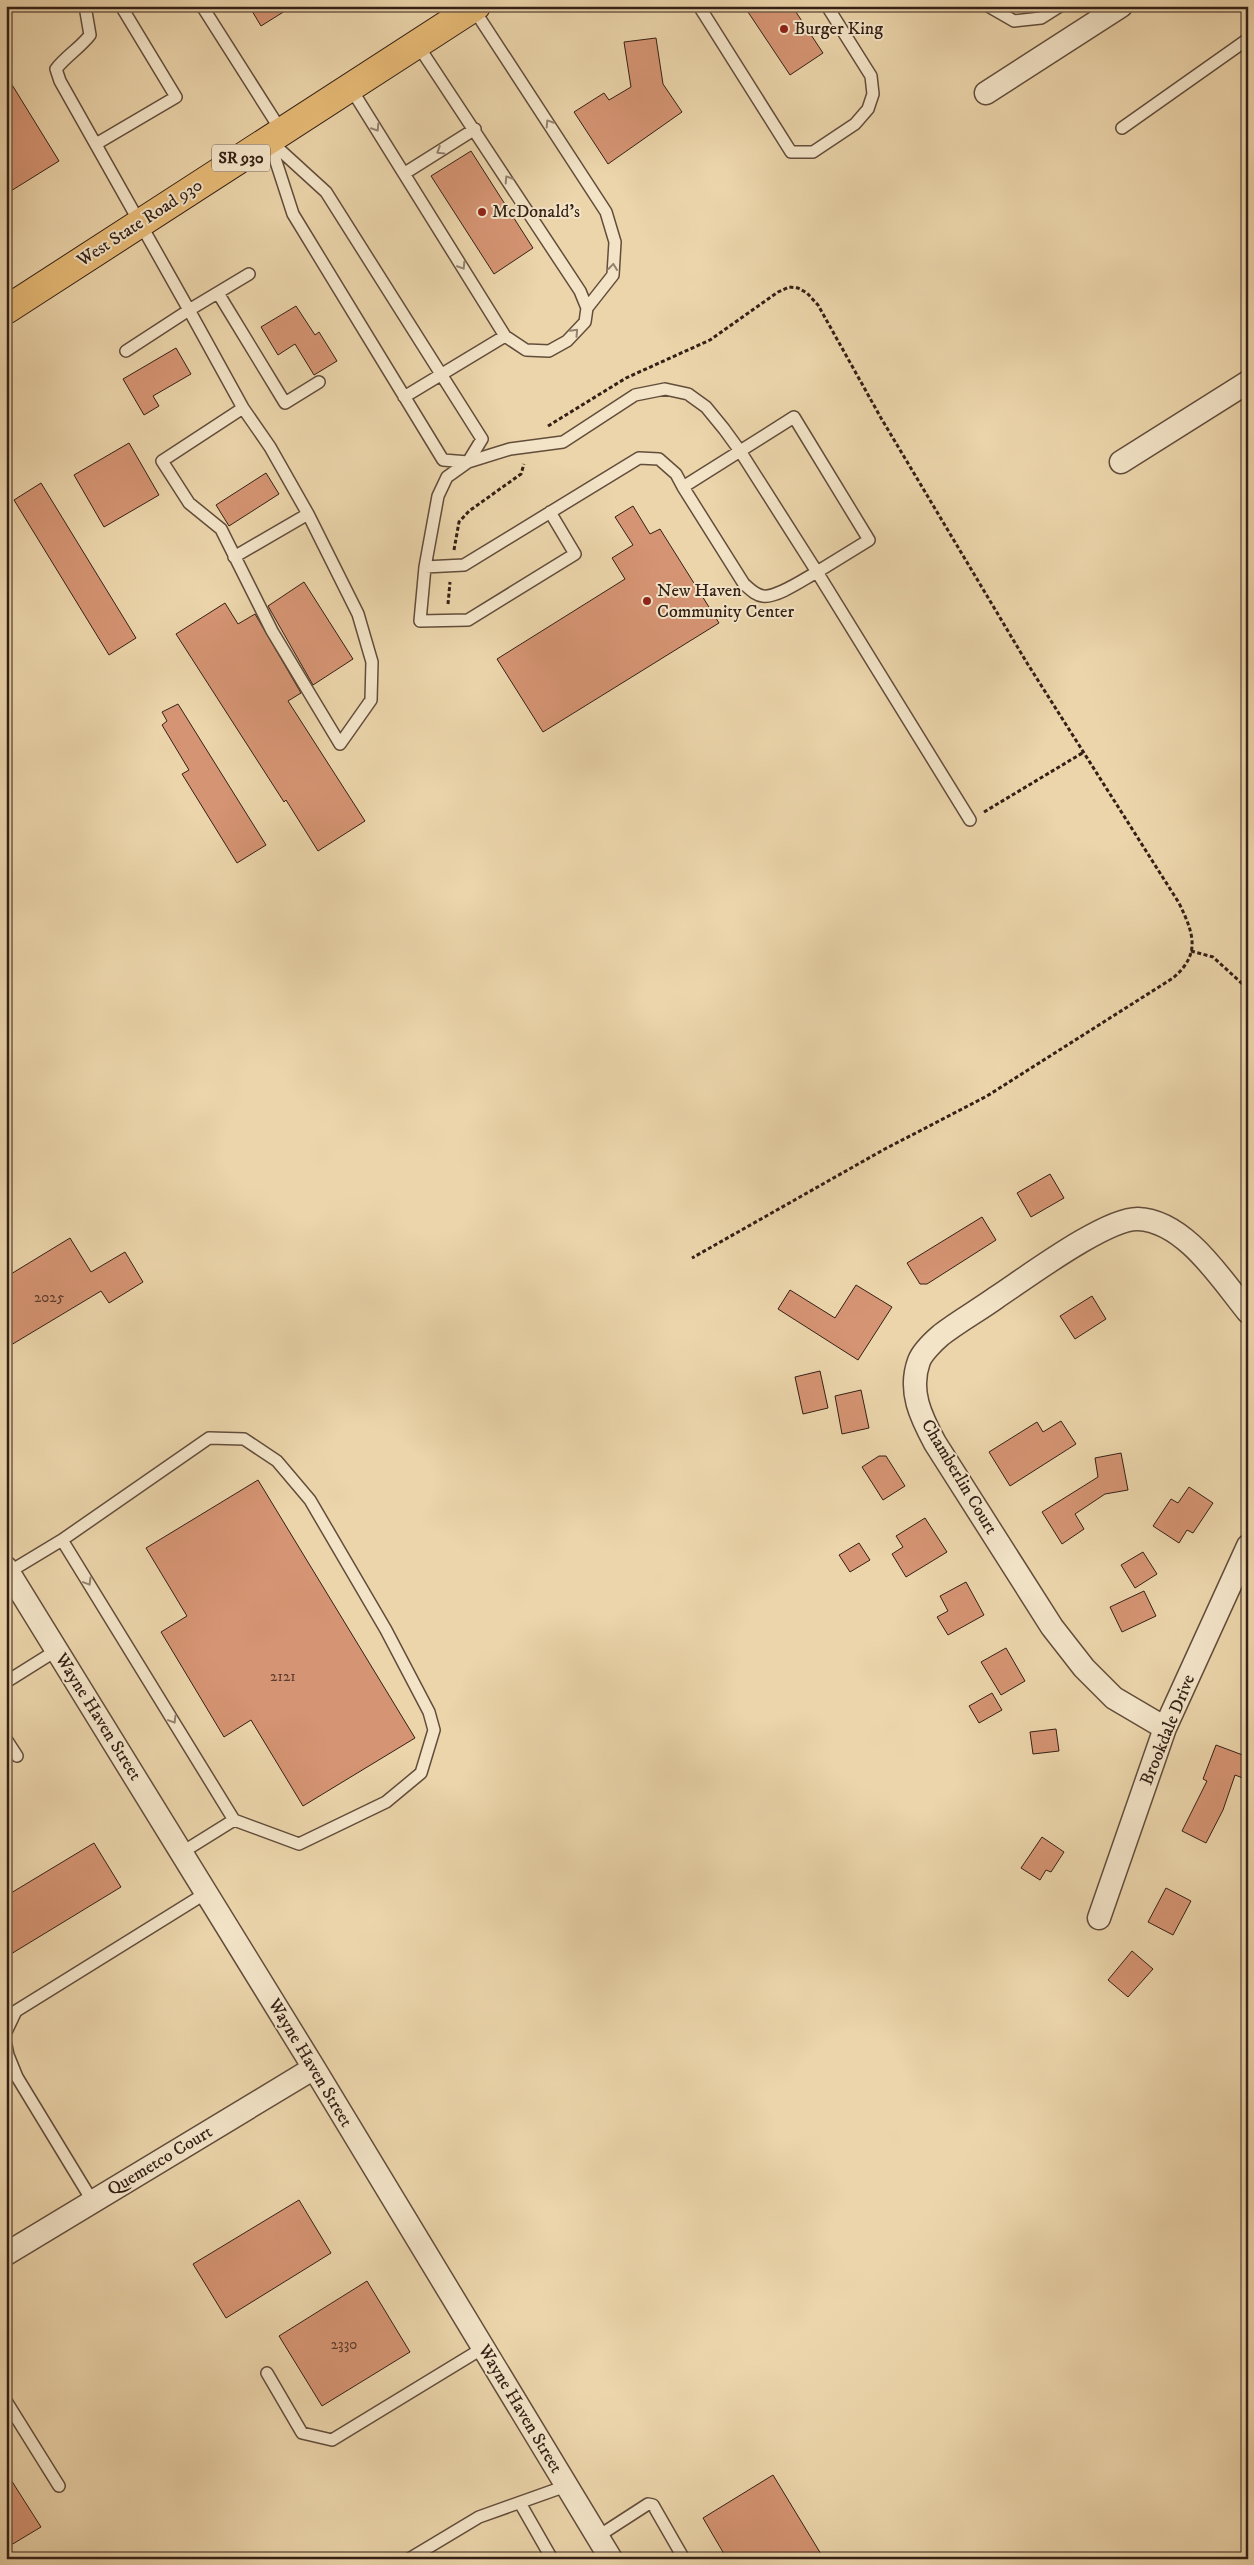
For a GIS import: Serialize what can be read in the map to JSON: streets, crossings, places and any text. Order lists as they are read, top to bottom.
{
  "streets": {
    "highway": ["SR 930", "West State Road 930"],
    "street": [
      "Chamberlin Court",
      "Wayne Haven Street",
      "Brookdale Drive",
      "Quemetco Court"
    ]
  },
  "crossings": [
    ["Chamberlin Court", "Brookdale Drive"],
    ["Wayne Haven Street", "Quemetco Court"]
  ],
  "places": ["Burger King", "McDonald's", "New Haven Community Center"],
  "house_numbers": ["2025", "2121", "2330"]
}
